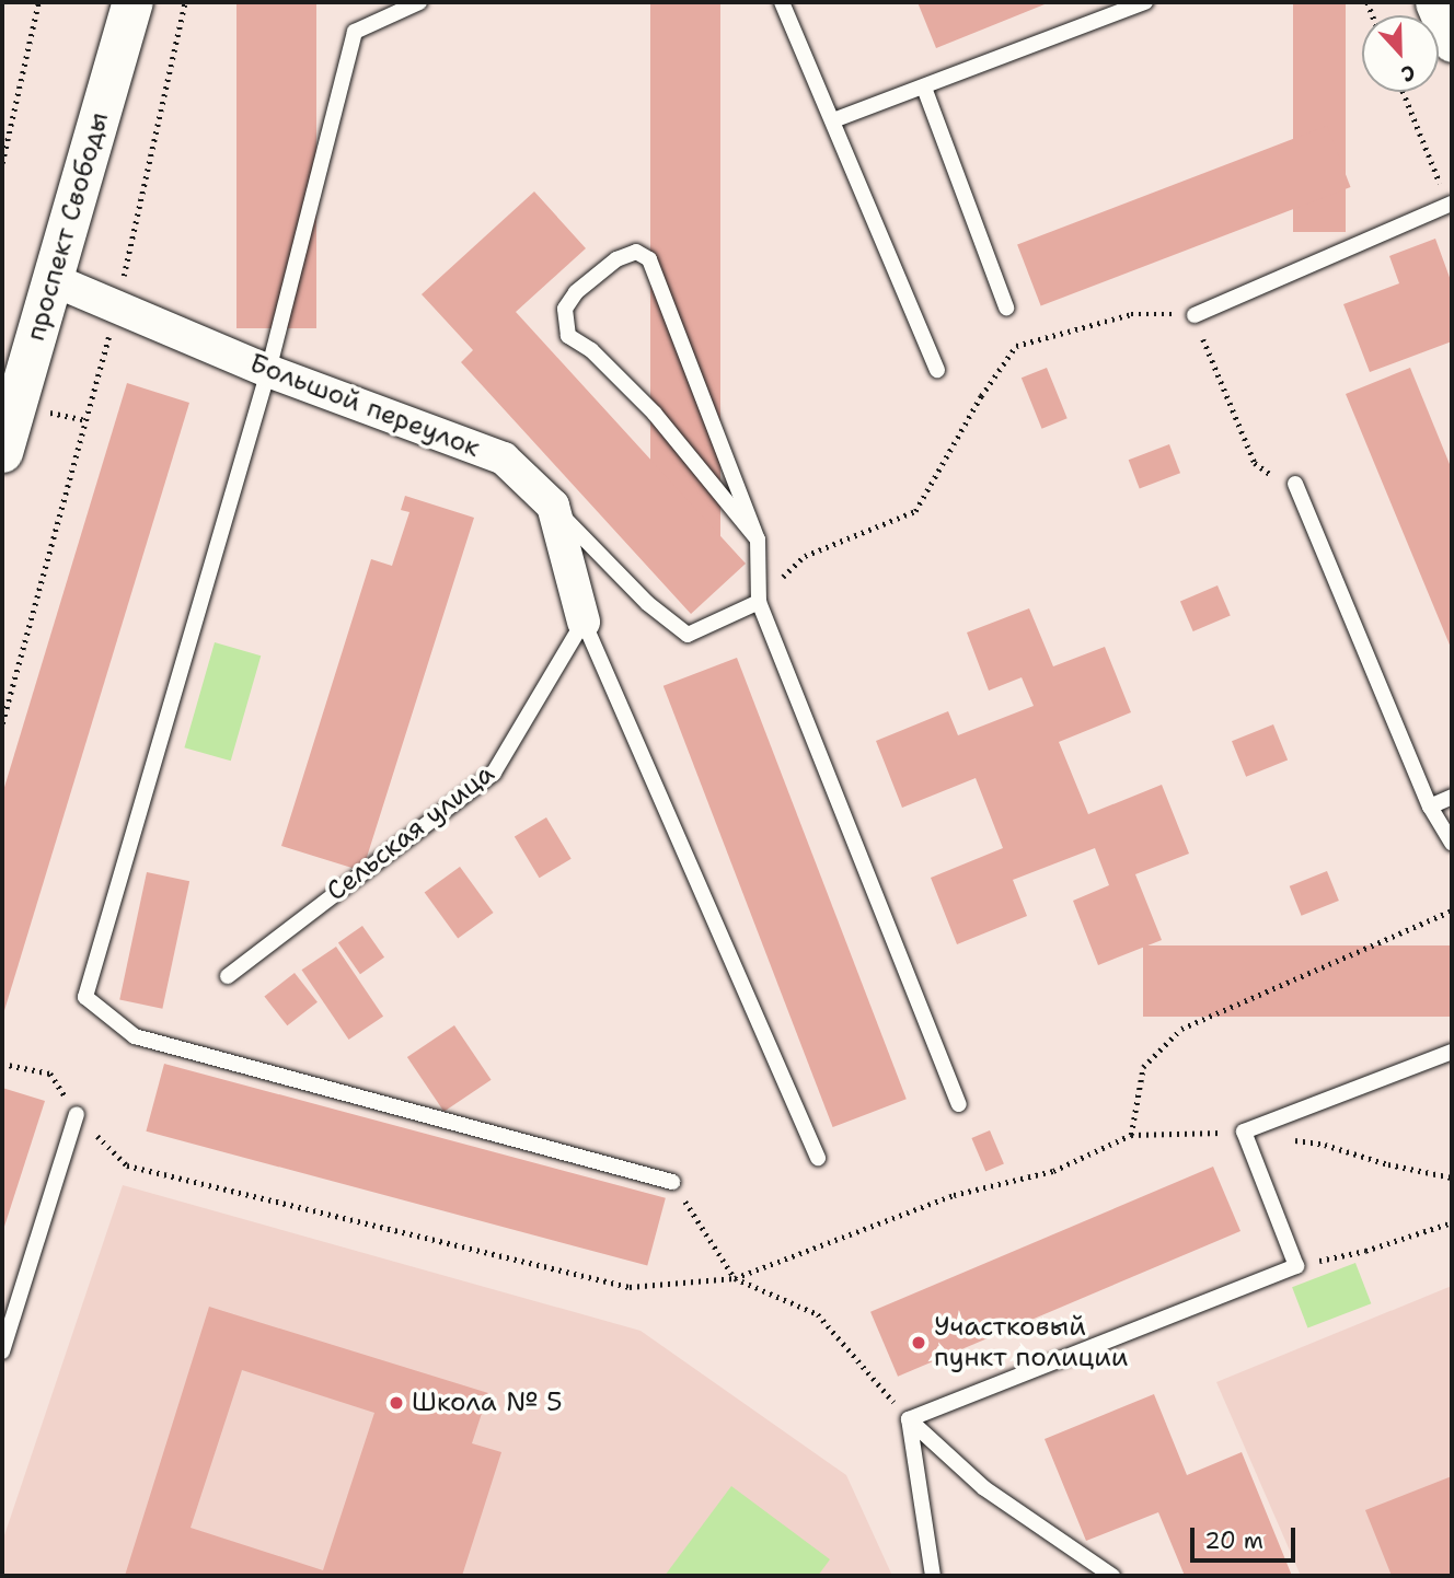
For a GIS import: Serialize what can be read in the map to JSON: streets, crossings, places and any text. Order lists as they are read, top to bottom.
{
  "streets": {
    "street": ["проспект Свободы", "Большой переулок"],
    "lane": ["Сельская улица"]
  },
  "crossings": [
    ["проспект Свободы", "Большой переулок"]
  ],
  "places": ["Участковый пункт полиции", "Школа № 5"],
  "scale_bar": "20 m",
  "north": "bottom"
}
